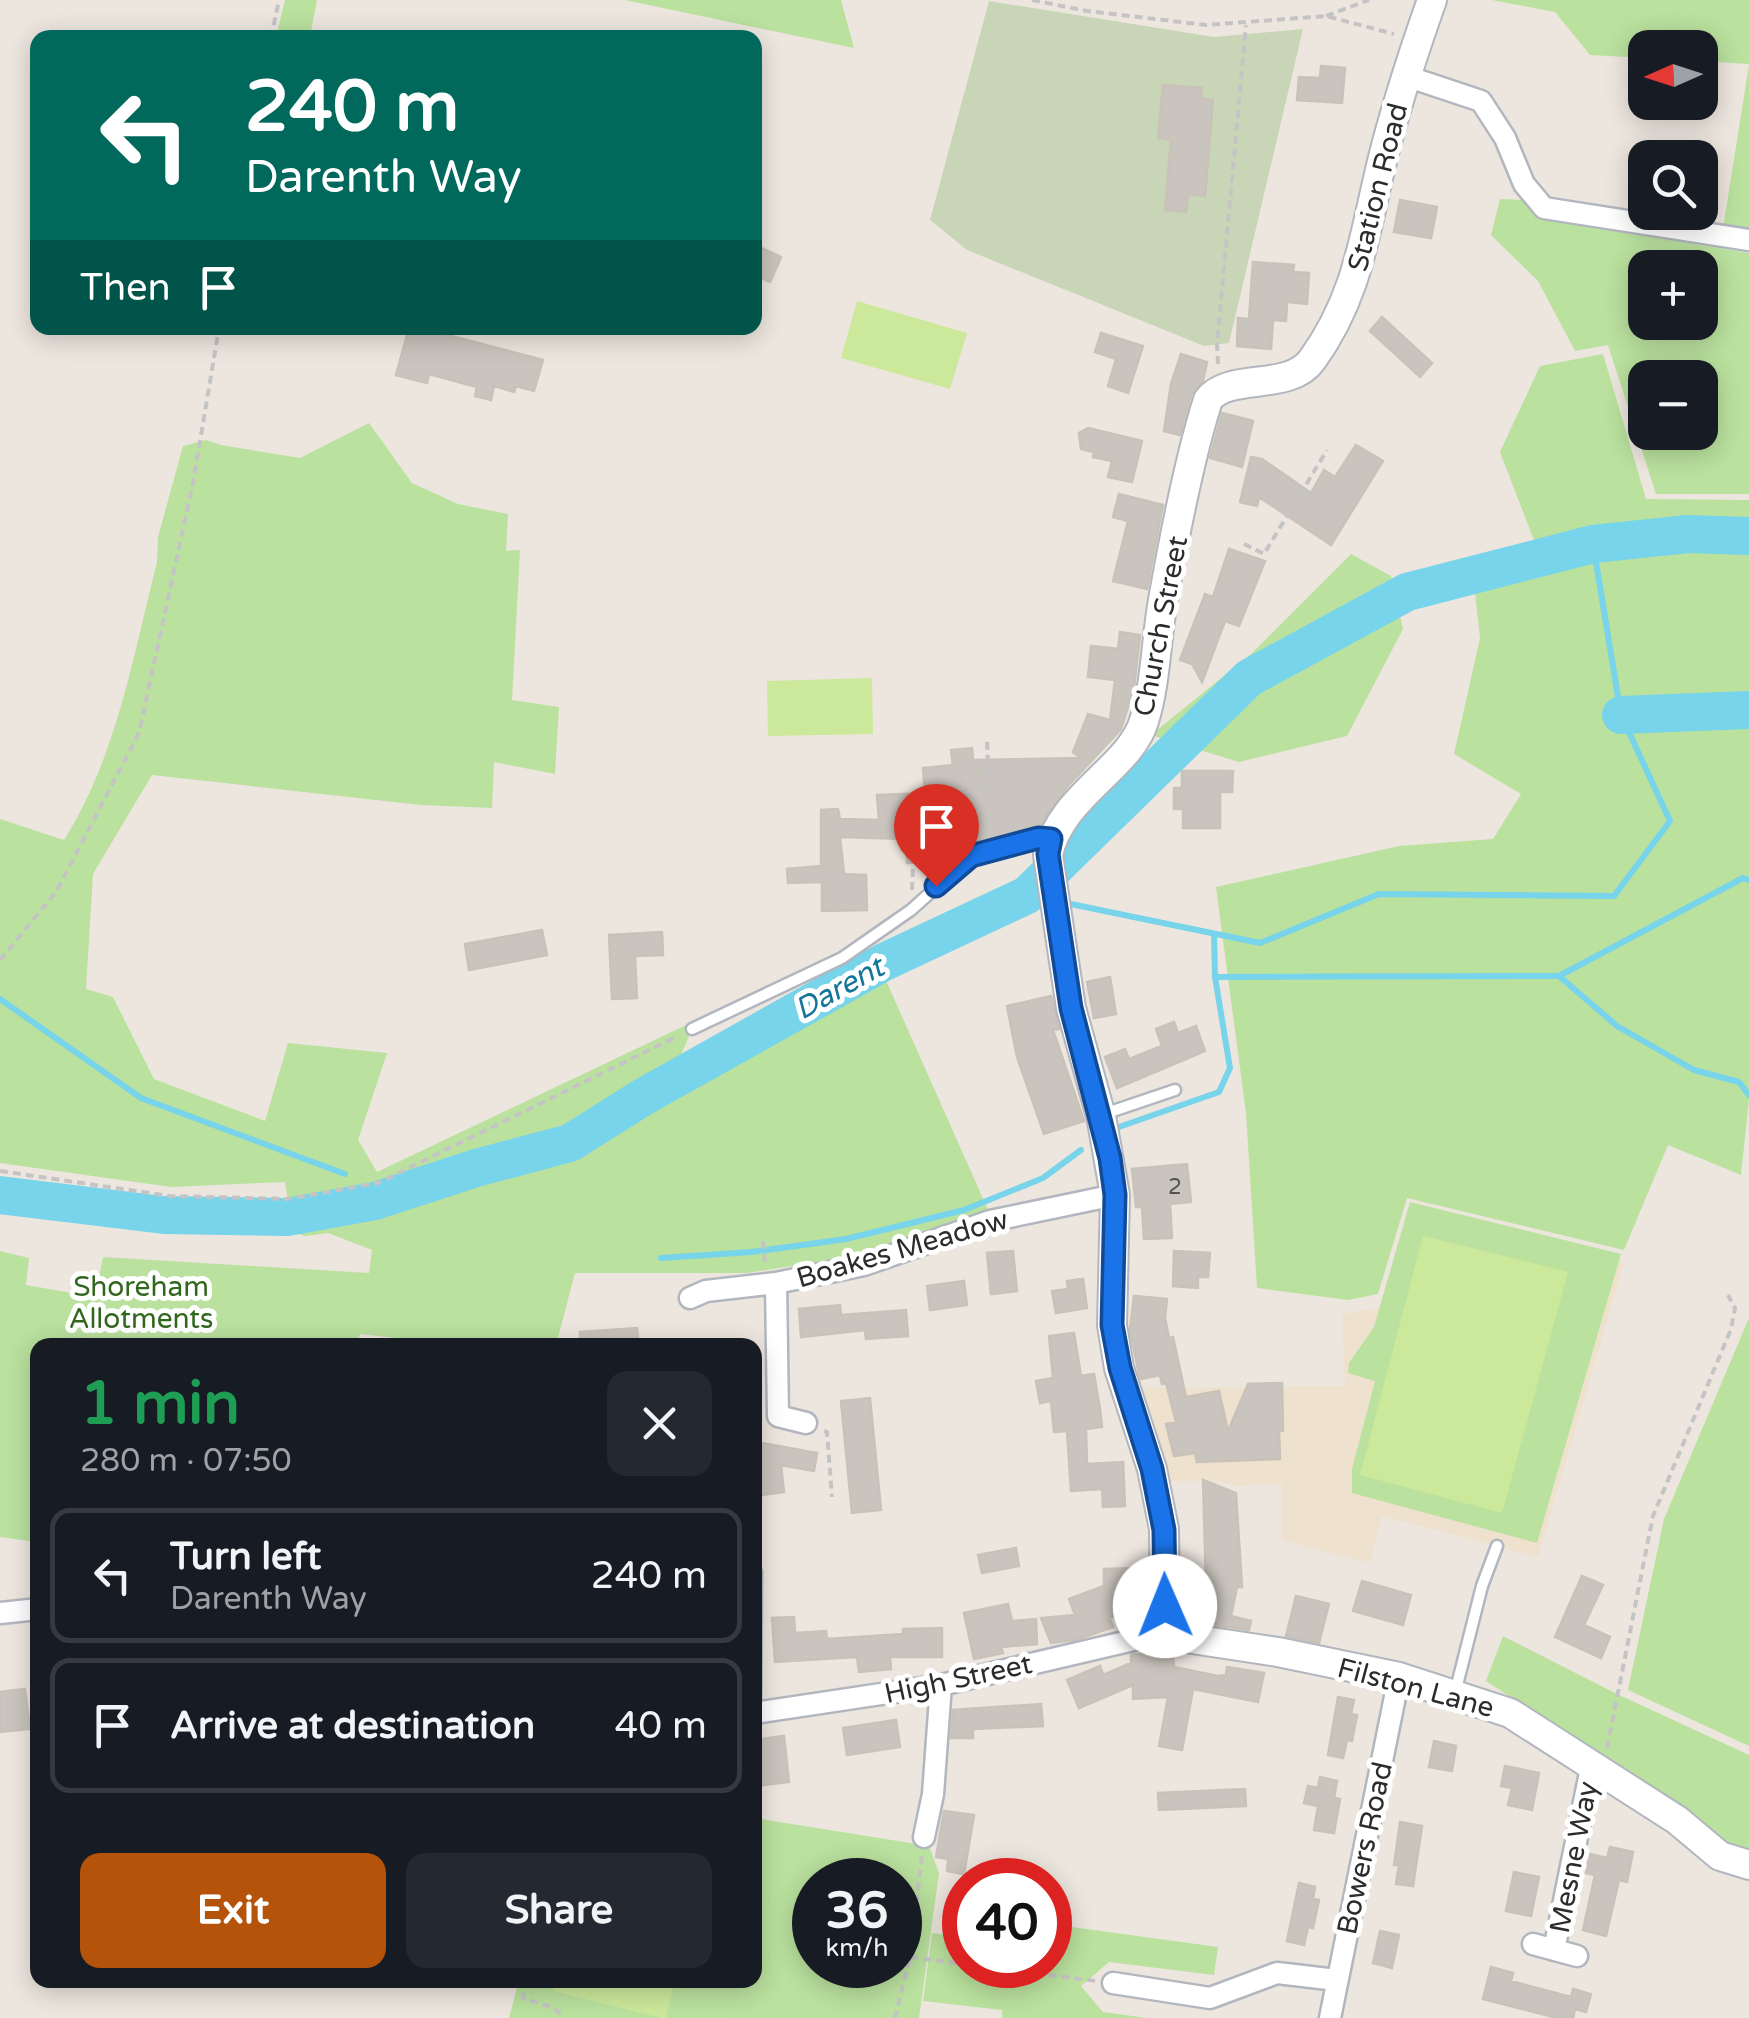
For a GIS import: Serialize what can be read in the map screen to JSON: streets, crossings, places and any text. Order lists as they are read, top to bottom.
{
  "streets": {
    "street": [
      "Station Road",
      "Church Street",
      "Boakes Meadow",
      "High Street",
      "Filston Lane",
      "Bowers Road",
      "Mesne Way"
    ]
  },
  "crossings": [
    ["Station Road", "Church Street"],
    ["High Street", "Filston Lane"],
    ["Filston Lane", "Bowers Road"],
    ["Filston Lane", "Mesne Way"]
  ],
  "water": ["Darent"],
  "parks": ["Shoreham Allotments"],
  "house_numbers": ["2"],
  "north": "left",
  "page": {
    "map_buttons": ["+", "−"],
    "turn": ["240 m", "Darenth Way"],
    "then": "Then",
    "heading": ["1 min", "280 m · 07:50"],
    "list": [
      {
        "name": "Turn left",
        "note": "Darenth Way",
        "value": "240 m"
      },
      {
        "name": "Arrive at destination",
        "value": "40 m"
      }
    ],
    "buttons": ["Exit", "Share"],
    "speed": "36 km/h",
    "limit": "40"
  }
}
